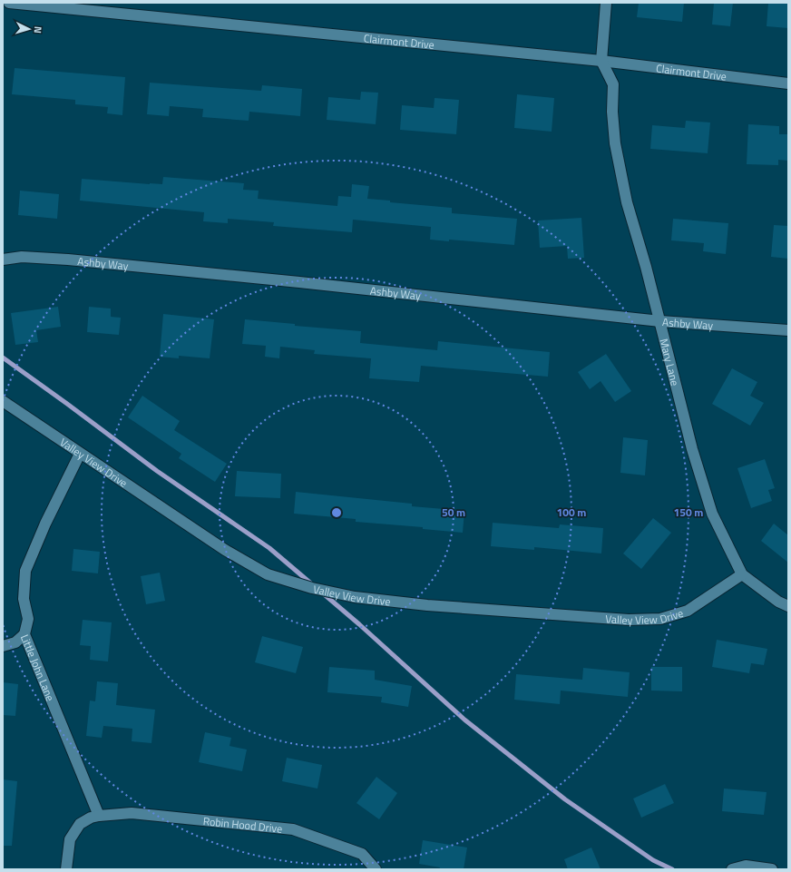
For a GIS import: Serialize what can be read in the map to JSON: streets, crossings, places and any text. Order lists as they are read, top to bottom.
{
  "streets": {
    "street": [
      "Clairmont Drive",
      "Ashby Way",
      "Mary Lane",
      "Valley View Drive",
      "Little John Lane",
      "Robin Hood Drive"
    ]
  },
  "crossings": [
    ["Clairmont Drive", "Mary Lane"],
    ["Ashby Way", "Mary Lane"],
    ["Mary Lane", "Valley View Drive"],
    ["Valley View Drive", "Little John Lane"],
    ["Little John Lane", "Robin Hood Drive"]
  ],
  "north": "right",
  "rings": ["50 m", "100 m", "150 m"]
}
